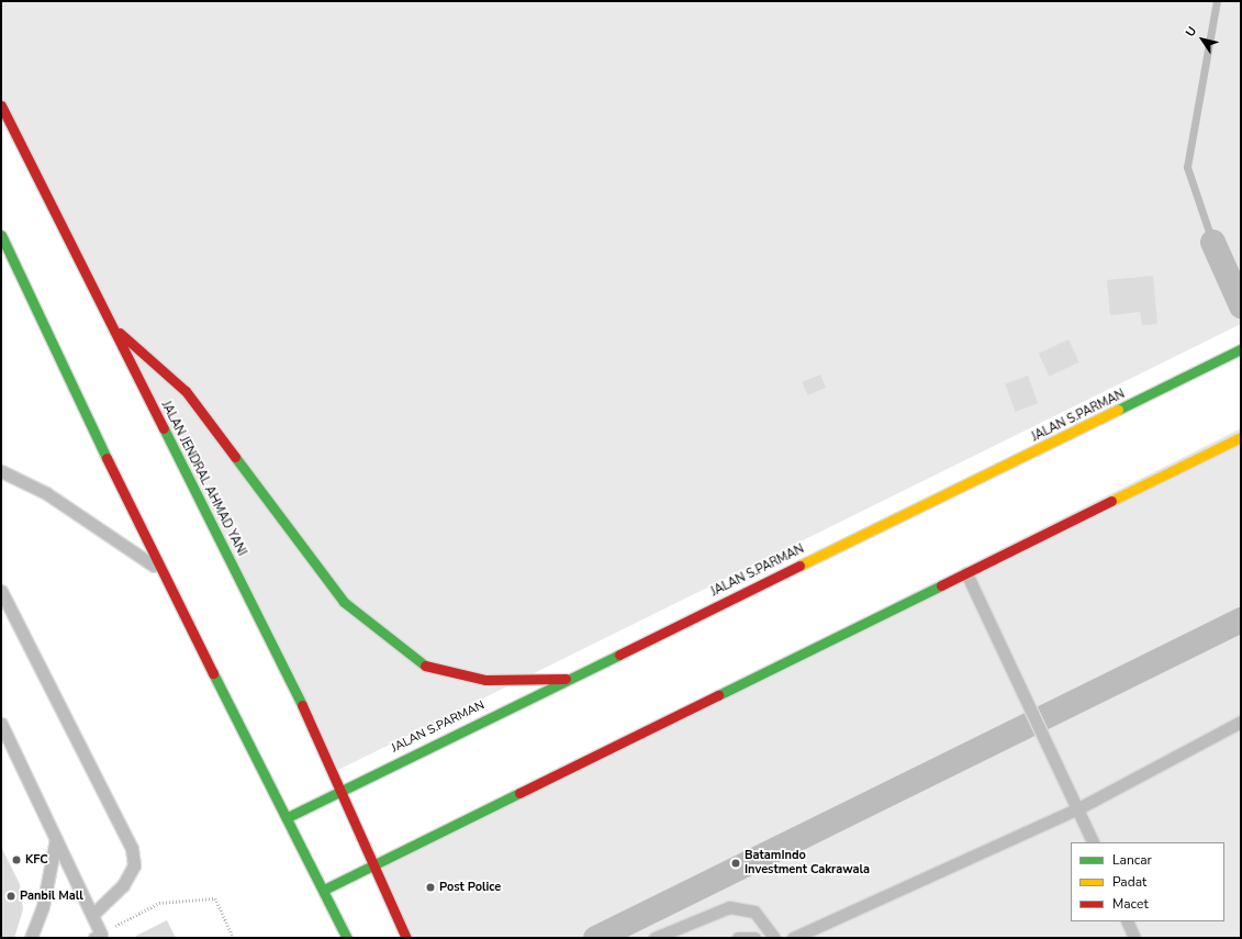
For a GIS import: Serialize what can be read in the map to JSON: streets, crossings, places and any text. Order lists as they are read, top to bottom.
{
  "streets": {
    "main road": ["JALAN S.PARMAN", "JALAN JENDRAL AHMAD YANI"]
  },
  "crossings": [
    ["JALAN S.PARMAN", "JALAN JENDRAL AHMAD YANI"]
  ],
  "places": [
    "KFC",
    "BatamIndo Investment Cakrawala",
    "Post Police",
    "Panbil Mall"
  ],
  "legend": ["Lancar", "Padat", "Macet"],
  "north": "top left"
}
